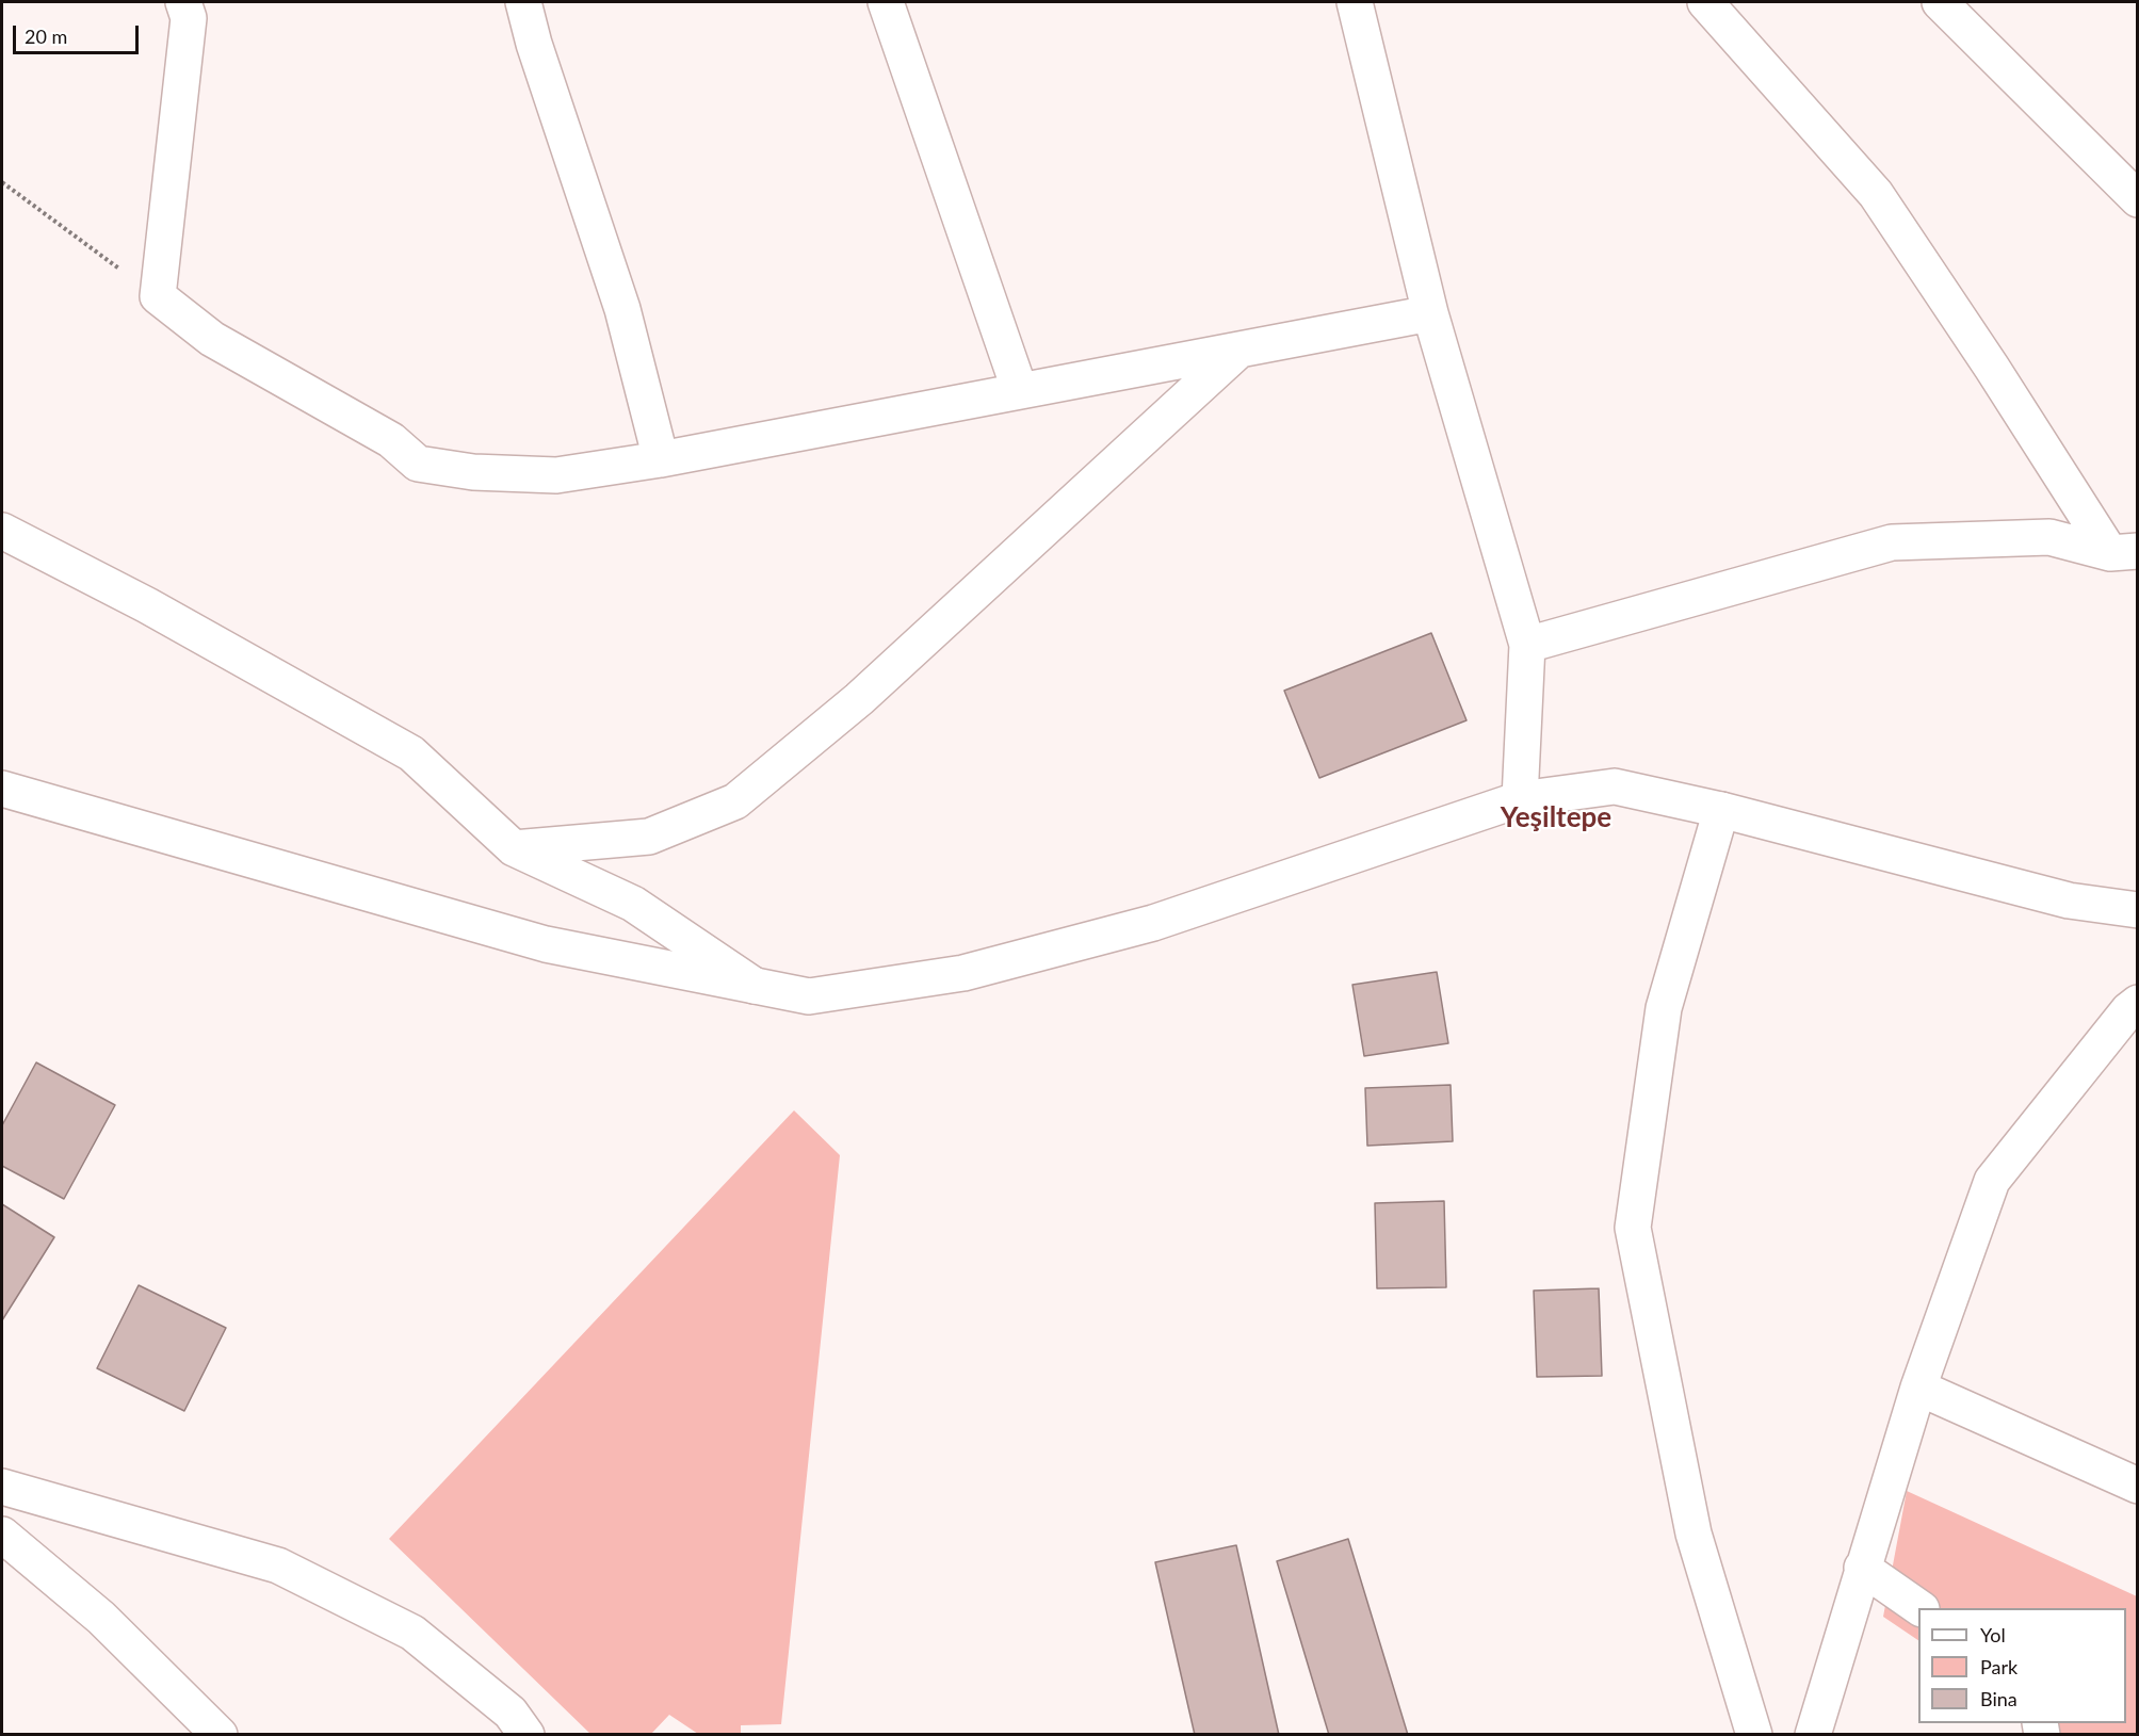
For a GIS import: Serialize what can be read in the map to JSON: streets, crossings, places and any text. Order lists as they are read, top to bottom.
{
  "districts": ["Yeşiltepe"],
  "legend": ["Yol", "Park", "Bina"],
  "scale_bar": "20 m"
}
